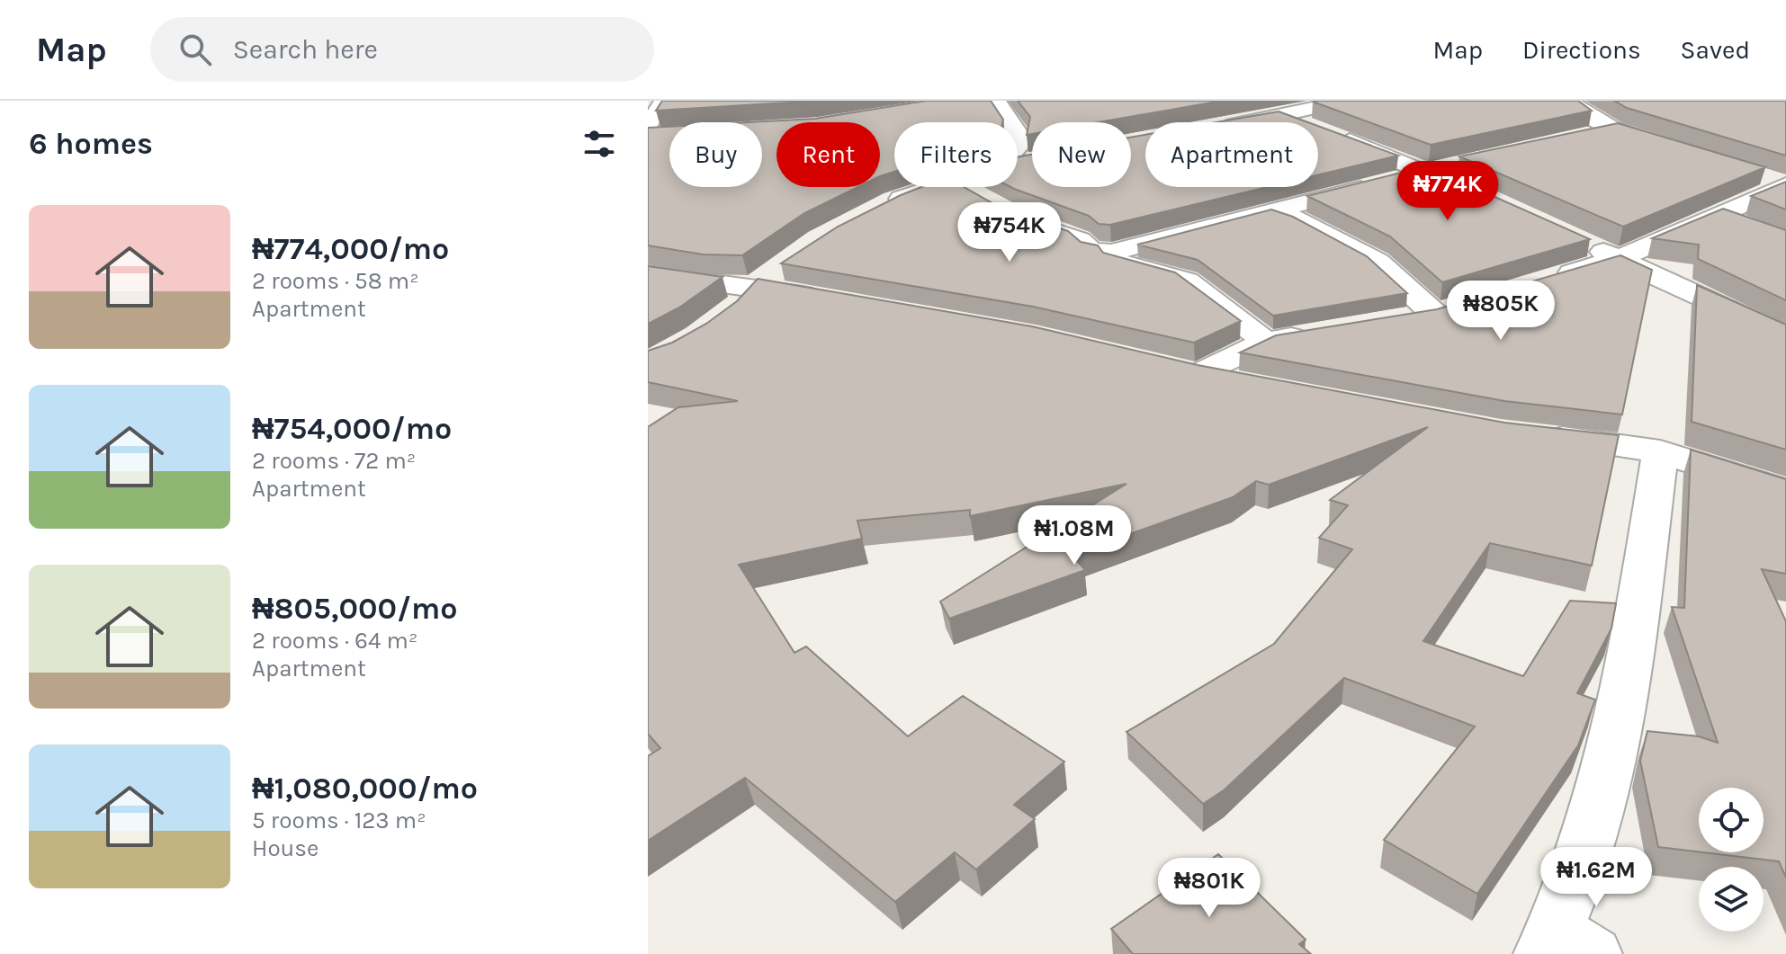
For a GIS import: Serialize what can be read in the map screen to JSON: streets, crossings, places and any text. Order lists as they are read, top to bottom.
{
  "page": {
    "header": "Map",
    "search": "Search here",
    "nav": ["Map", "Directions", "Saved"],
    "heading": "6 homes",
    "chip": [
      "Buy",
      "Rent",
      "Filters",
      "New",
      "Apartment"
    ],
    "price": [
      "₦774K",
      "₦754K",
      "₦805K",
      "₦1.08M",
      "₦1.62M",
      "₦801K"
    ],
    "list": [
      {
        "name": "₦774,000/mo",
        "note": "2 rooms · 58 m² · Apartment"
      },
      {
        "name": "₦754,000/mo",
        "note": "2 rooms · 72 m² · Apartment"
      },
      {
        "name": "₦805,000/mo",
        "note": "2 rooms · 64 m² · Apartment"
      },
      {
        "name": "₦1,080,000/mo",
        "note": "5 rooms · 123 m² · House"
      }
    ]
  }
}
